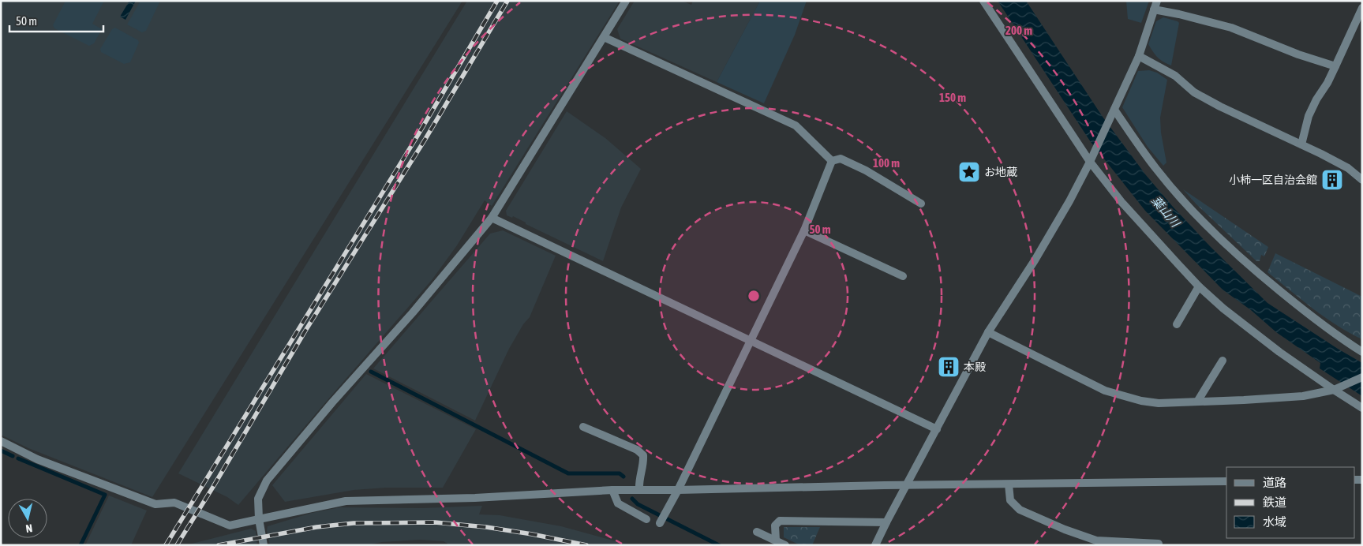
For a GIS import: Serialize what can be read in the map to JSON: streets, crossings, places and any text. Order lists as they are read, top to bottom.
{
  "water": ["葉山川"],
  "places": {
    "place": ["お地蔵"],
    "building": ["小柿一区自治会館", "本殿"]
  },
  "legend": ["道路", "鉄道", "水域"],
  "scale_bar": "50 m",
  "north": "bottom",
  "rings": [
    "200 m",
    "150 m",
    "100 m",
    "50 m"
  ]
}
